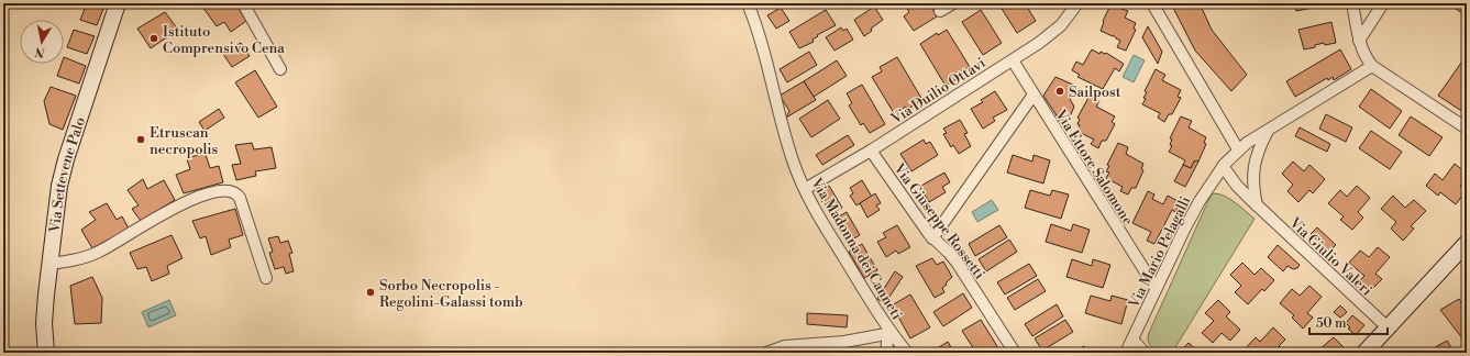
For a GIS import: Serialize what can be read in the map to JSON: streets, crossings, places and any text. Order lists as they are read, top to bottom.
{
  "streets": {
    "street": [
      "Via Duilio Ottavi",
      "Via Ettore Salomone",
      "Via Settevene Palo",
      "Via Giuseppe Rossetti",
      "Via Madonna dei Canneti",
      "Via Mario Pelagalli",
      "Via Giulio Valeri"
    ]
  },
  "crossings": [
    ["Via Duilio Ottavi", "Via Ettore Salomone"],
    ["Via Duilio Ottavi", "Via Giuseppe Rossetti"],
    ["Via Duilio Ottavi", "Via Madonna dei Canneti"],
    ["Via Ettore Salomone", "Via Mario Pelagalli"],
    ["Via Mario Pelagalli", "Via Giulio Valeri"]
  ],
  "places": [
    "Istituto Comprensivo Cena",
    "Sailpost",
    "Etruscan necropolis",
    "Sorbo Necropolis - Regolini-Galassi tomb"
  ],
  "scale_bar": "50 m",
  "north": "bottom"
}
